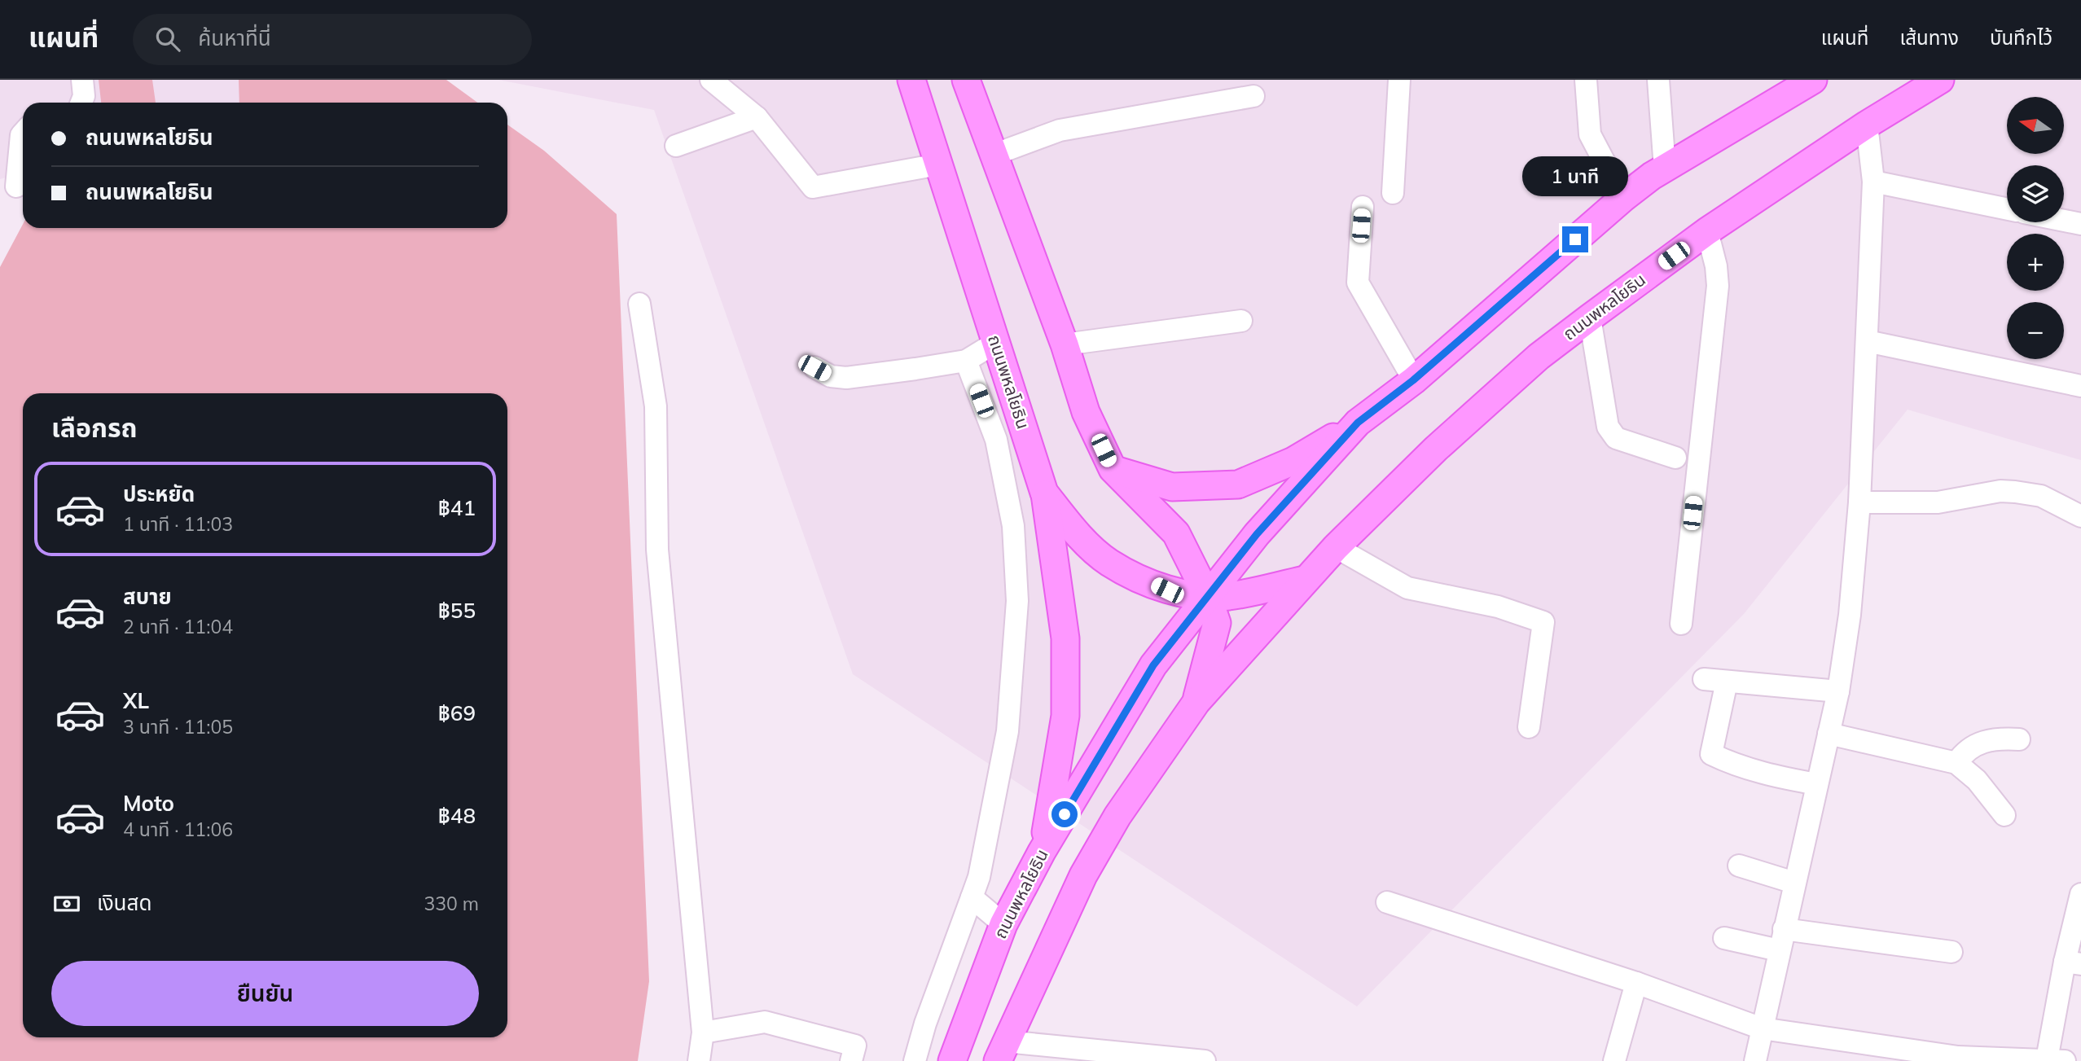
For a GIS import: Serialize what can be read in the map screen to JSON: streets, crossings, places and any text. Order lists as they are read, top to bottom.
{
  "streets": {
    "main road": ["ถนนพหลโยธิน"]
  },
  "north": "left",
  "page": {
    "header": "แผนที่",
    "search": "ค้นหาที่นี่",
    "nav": ["แผนที่", "เส้นทาง", "บันทึกไว้"],
    "map_buttons": ["+", "−"],
    "banner": ["ถนนพหลโยธิน", "ถนนพหลโยธิน"],
    "bubble": "1 นาที",
    "heading": "เลือกรถ",
    "list": [
      {
        "name": "ประหยัด",
        "note": "1 นาที · 11:03",
        "value": "฿41"
      },
      {
        "name": "สบาย",
        "note": "2 นาที · 11:04",
        "value": "฿55"
      },
      {
        "name": "XL",
        "note": "3 นาที · 11:05",
        "value": "฿69"
      },
      {
        "name": "Moto",
        "note": "4 นาที · 11:06",
        "value": "฿48"
      }
    ],
    "pay": ["เงินสด", "330 m"],
    "buttons": "ยืนยัน"
  }
}
